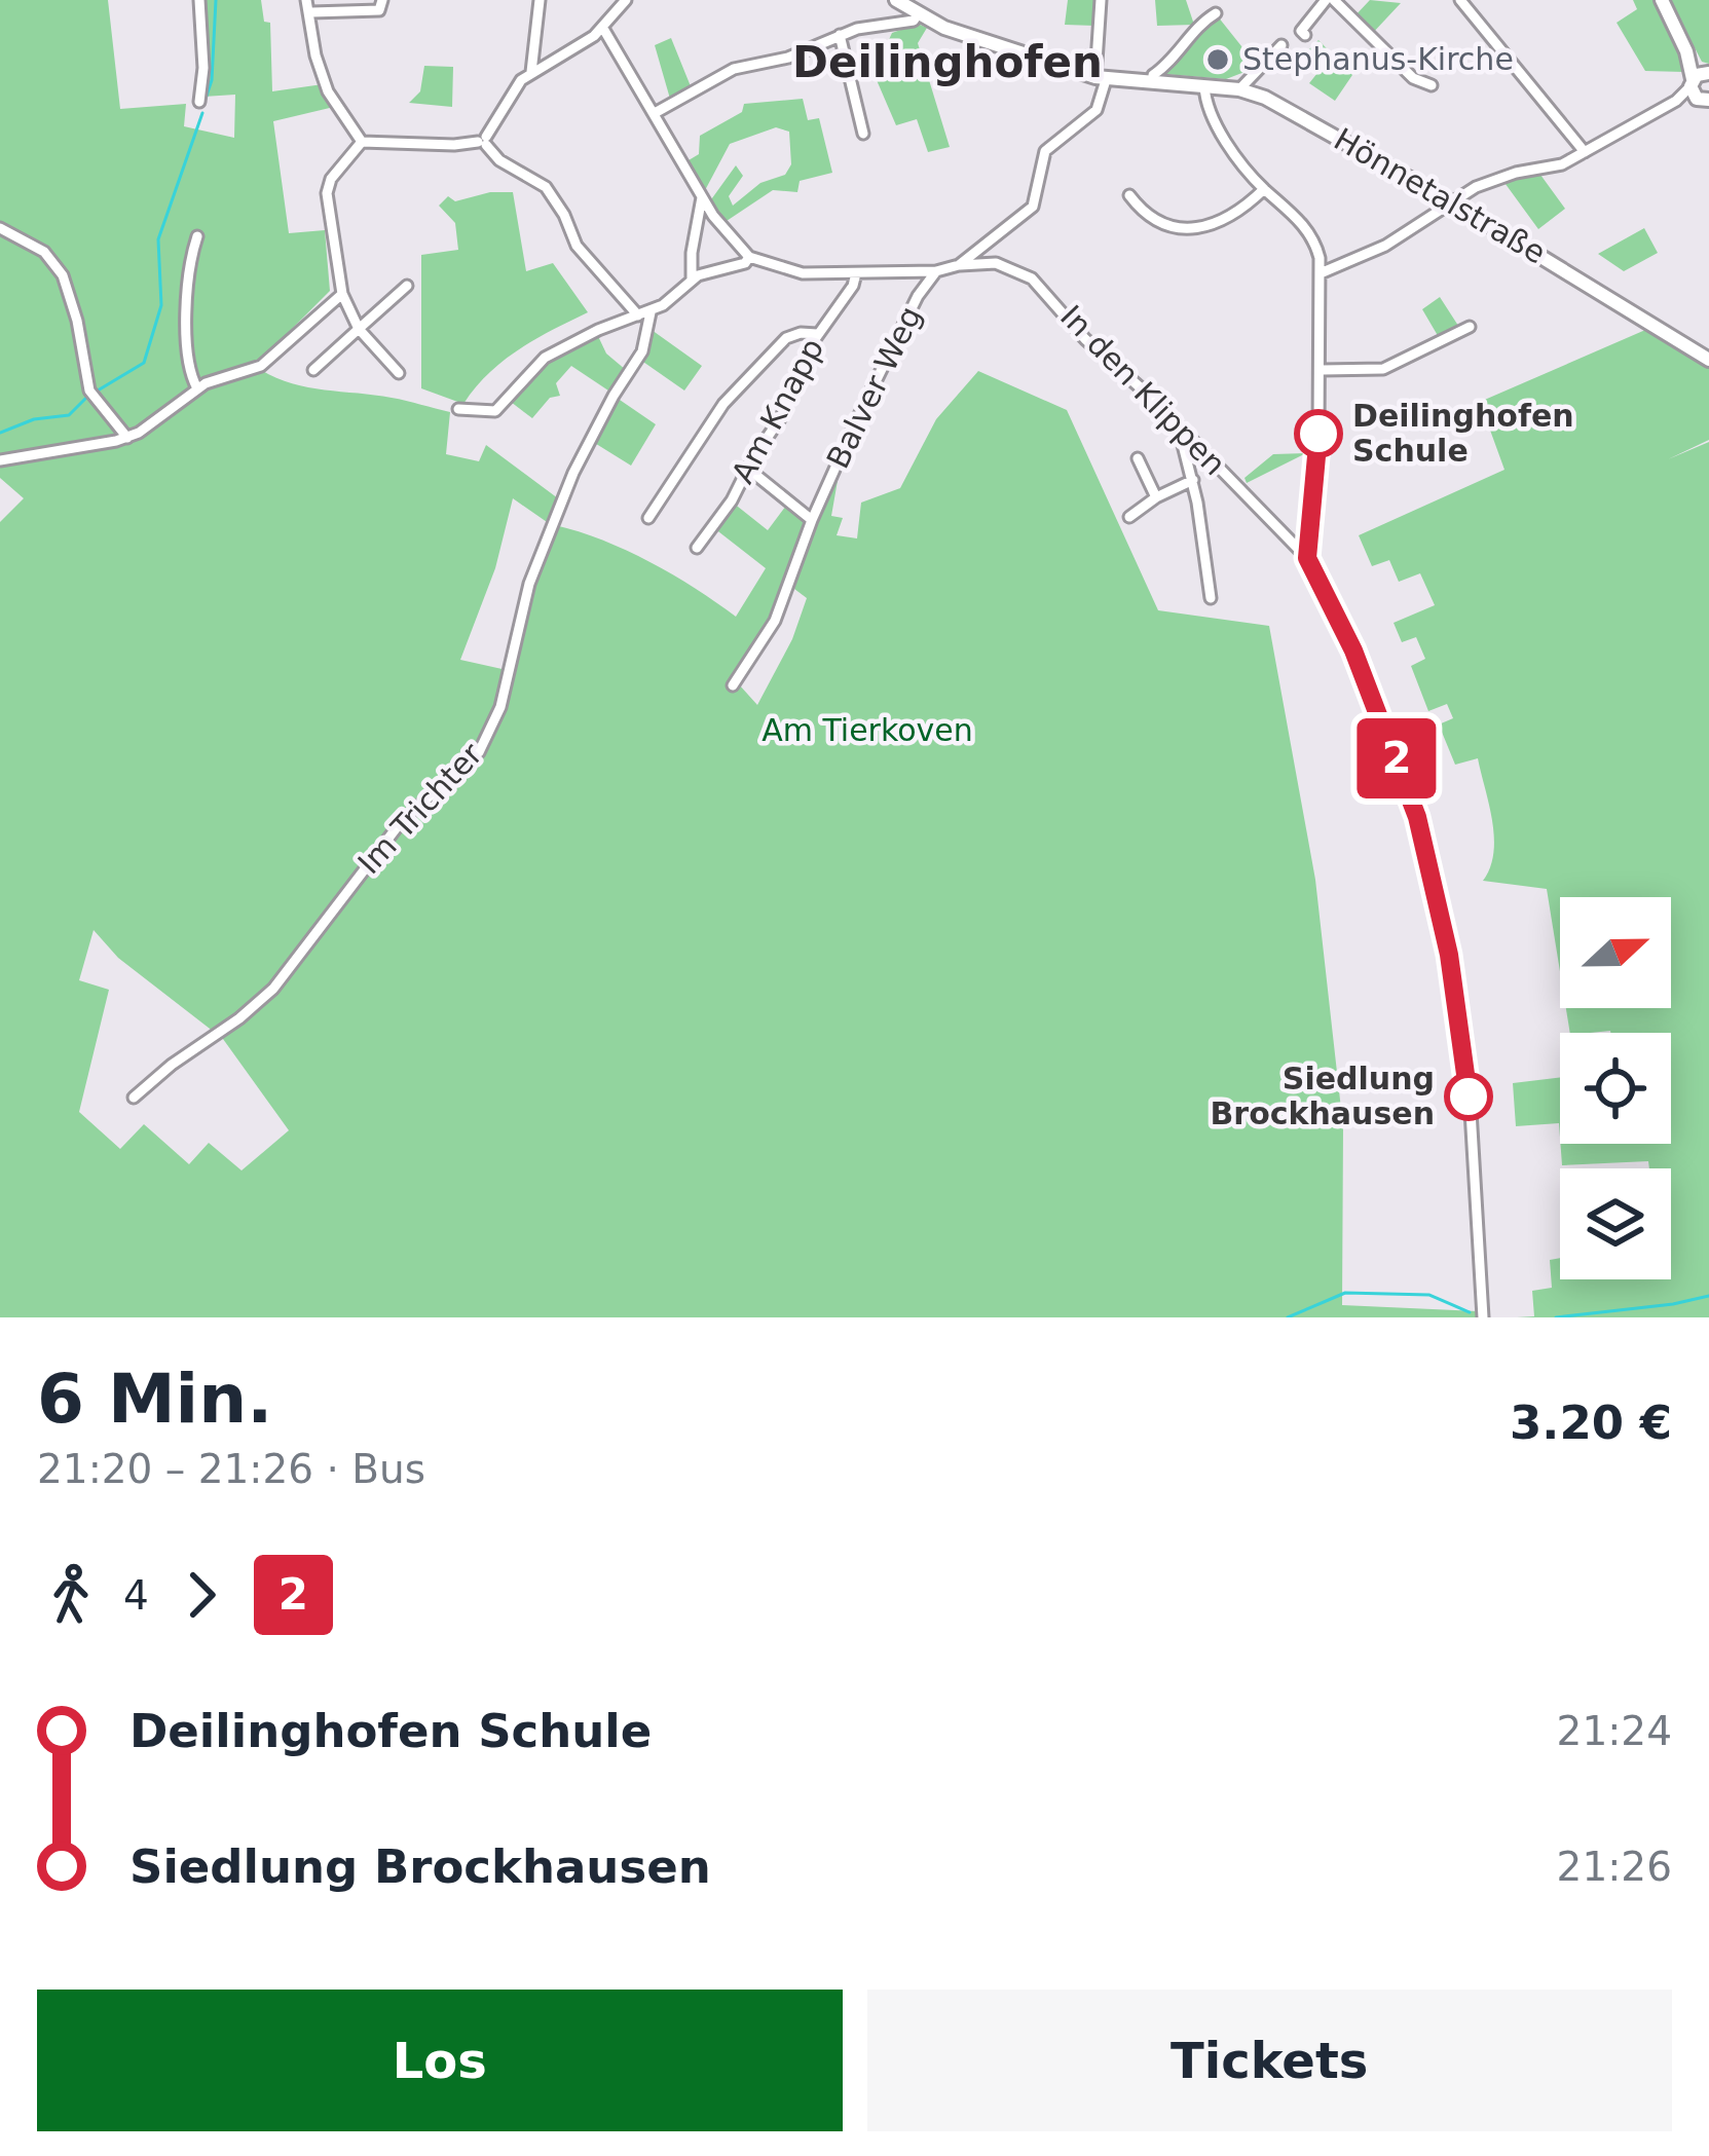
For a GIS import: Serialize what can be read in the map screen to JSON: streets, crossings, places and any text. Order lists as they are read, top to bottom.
{
  "streets": {
    "main road": ["Hönnetalstraße"],
    "street": [
      "Balver Weg",
      "In den Klippen",
      "Am Knapp",
      "Im Trichter"
    ]
  },
  "crossings": [
    ["Hönnetalstraße", "Balver Weg"],
    ["Balver Weg", "In den Klippen"]
  ],
  "districts": ["Deilinghofen"],
  "parks": ["Am Tierkoven"],
  "places": ["Stephanus-Kirche", "Deilinghofen Schule", "Siedlung Brockhausen"],
  "lines": ["bus line 2"],
  "north": "right",
  "page": {
    "on_map": "2",
    "heading": ["6 Min.", "21:20 – 21:26 · Bus", "3.20 €"],
    "legs": ["4", "2"],
    "list": [
      {
        "name": "Deilinghofen Schule",
        "value": "21:24"
      },
      {
        "name": "Siedlung Brockhausen",
        "value": "21:26"
      }
    ],
    "buttons": ["Los", "Tickets"]
  }
}
